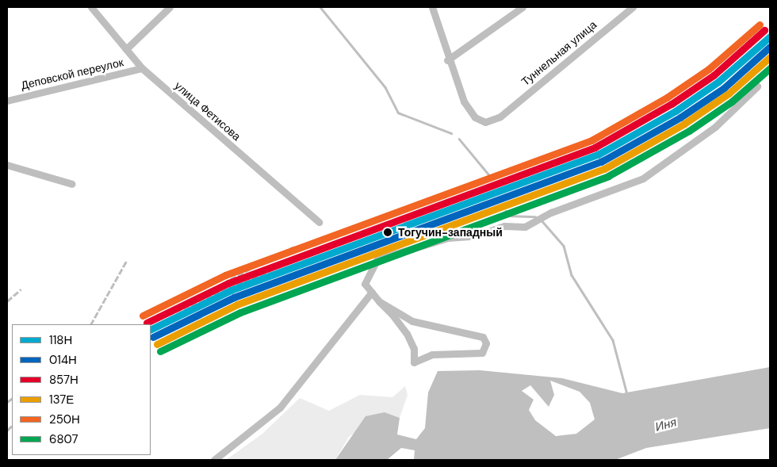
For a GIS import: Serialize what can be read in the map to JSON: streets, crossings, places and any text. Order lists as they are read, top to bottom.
{
  "streets": {
    "street": ["Туннельная улица", "Деповской переулок", "улица Фетисова"]
  },
  "crossings": [
    ["Деповской переулок", "улица Фетисова"]
  ],
  "water": ["Иня"],
  "places": ["Тогучин-западный"],
  "lines": [
    "transit line 250Н",
    "transit line 857Н",
    "transit line 118Н",
    "transit line 014Н",
    "transit line 137Е",
    "transit line 6807"
  ],
  "legend": [
    "118Н",
    "014Н",
    "857Н",
    "137Е",
    "250Н",
    "6807"
  ]
}
